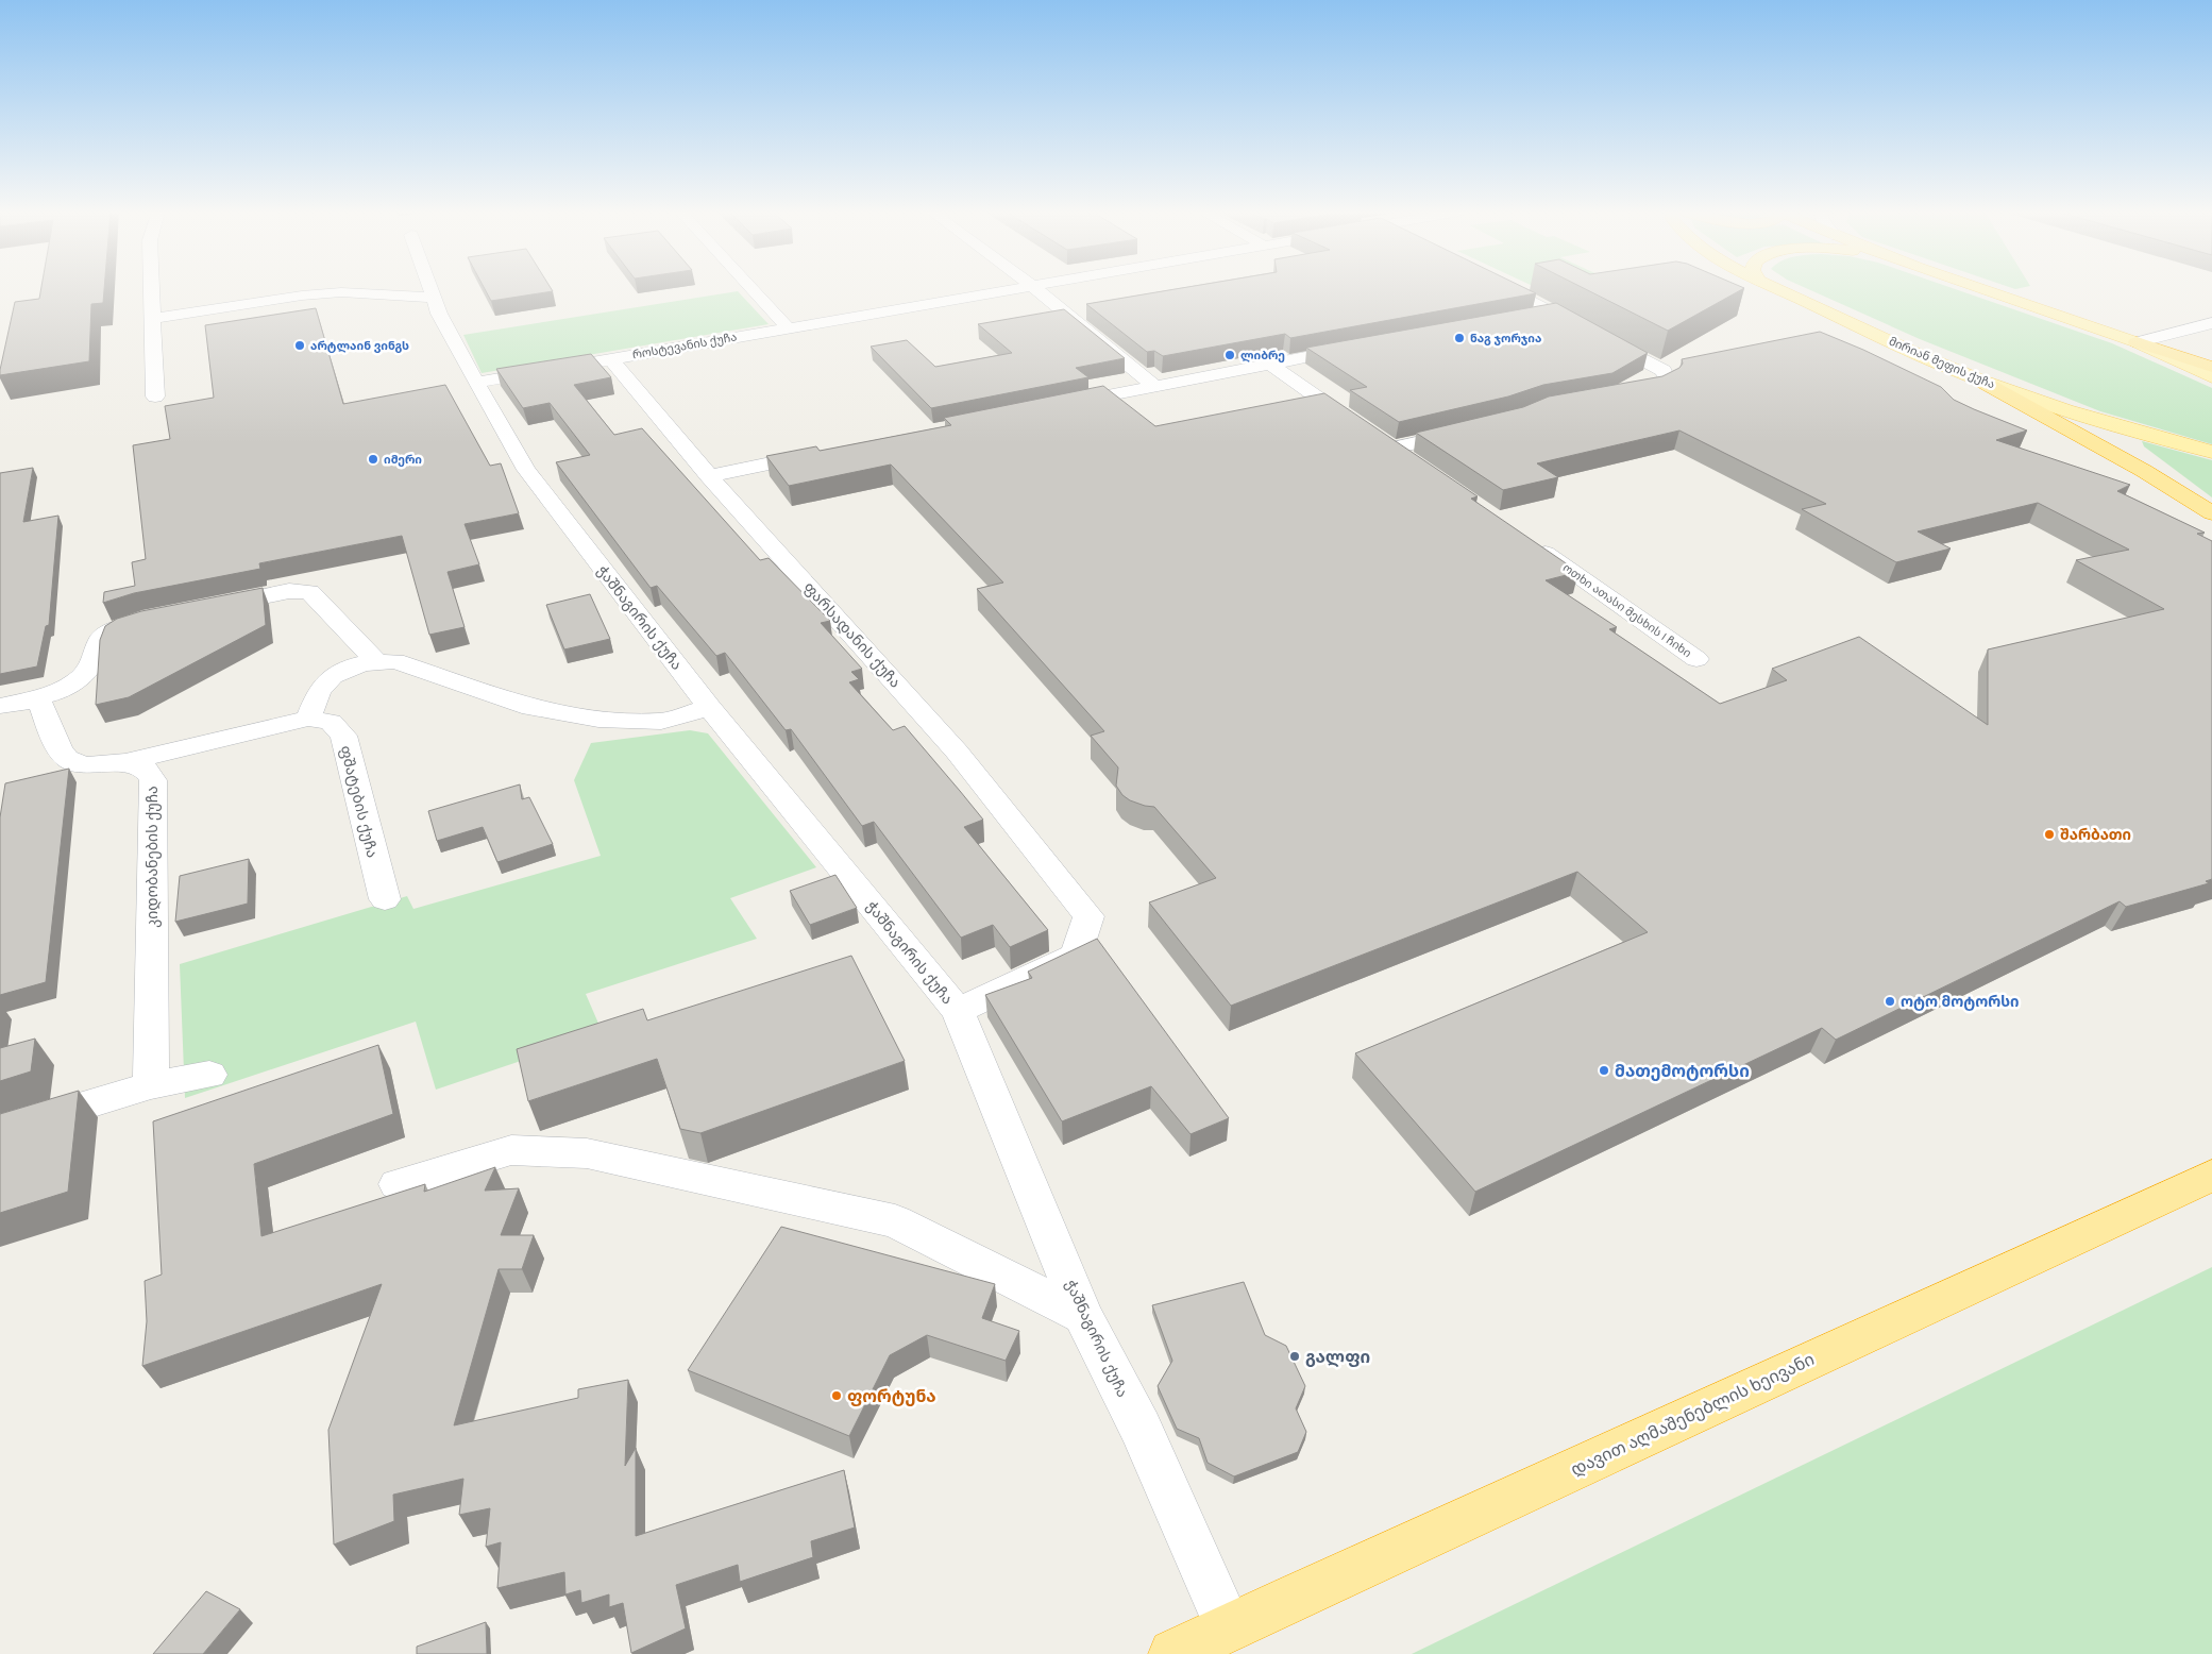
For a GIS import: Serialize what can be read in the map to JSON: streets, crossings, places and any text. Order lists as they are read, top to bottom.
{
  "streets": {
    "highway": ["დავით აღმაშენებლის ხეივანი"],
    "main road": ["მირიან მეფის ქუჩა"],
    "street": [
      "როსტევანის ქუჩა",
      "ოთხი ათასი მესხის I ჩიხი",
      "ჭაშნაგირის ქუჩა",
      "ფარსადანის ქუჩა",
      "ფშატების ქუჩა",
      "კიდობანების ქუჩა"
    ]
  },
  "crossings": [
    ["როსტევანის ქუჩა", "ჭაშნაგირის ქუჩა"],
    ["როსტევანის ქუჩა", "ფარსადანის ქუჩა"],
    ["ჭაშნაგირის ქუჩა", "ფარსადანის ქუჩა"],
    ["ჭაშნაგირის ქუჩა", "დავით აღმაშენებლის ხეივანი"]
  ],
  "places": [
    "ნაგ ჯორჯია",
    "არტლაინ ვინგს",
    "ლიბრე",
    "იმერი",
    "შარბათი",
    "ოტო მოტორსი",
    "მათემოტორსი",
    "გალფი",
    "ფორტუნა"
  ]
}
